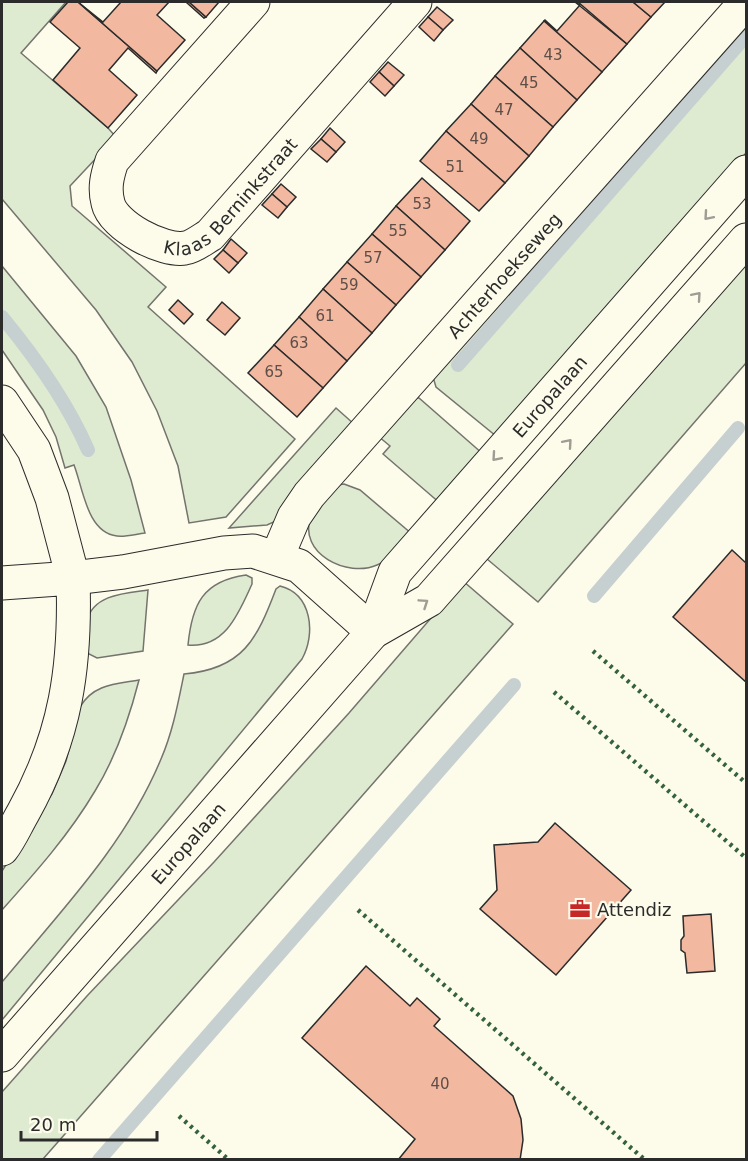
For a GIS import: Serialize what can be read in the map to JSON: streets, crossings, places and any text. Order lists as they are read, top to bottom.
{
  "streets": {
    "street": ["Klaas Berninkstraat", "Achterhoekseweg", "Europalaan"]
  },
  "places": {
    "office": ["Attendiz"]
  },
  "house_numbers": [
    "43",
    "45",
    "47",
    "49",
    "51",
    "53",
    "55",
    "57",
    "59",
    "61",
    "63",
    "65",
    "40"
  ],
  "scale_bar": "20 m"
}
